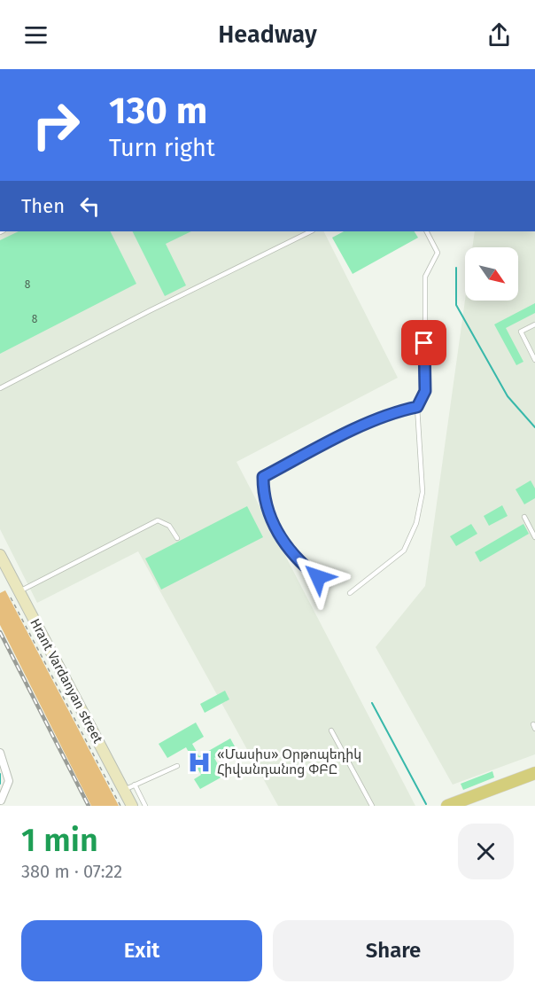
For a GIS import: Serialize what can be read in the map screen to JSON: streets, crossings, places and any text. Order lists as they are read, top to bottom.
{
  "streets": {
    "main road": ["Hrant Vardanyan street"]
  },
  "places": {
    "hospital": ["«Մասիս» Օրթոպեդիկ Հիվանդանոց ՓԲԸ"]
  },
  "house_numbers": ["8", "8"],
  "north": "bottom right",
  "page": {
    "header": "Headway",
    "turn": ["130 m", "Turn right"],
    "then": "Then",
    "heading": ["1 min", "380 m · 07:22"],
    "buttons": ["Exit", "Share"]
  }
}
